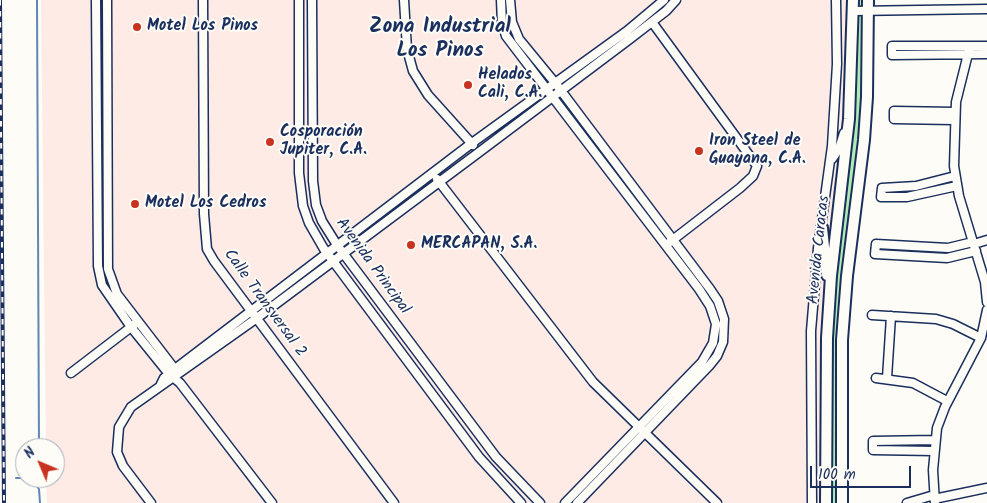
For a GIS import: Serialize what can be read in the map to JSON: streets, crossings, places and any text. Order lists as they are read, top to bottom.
{
  "streets": {
    "street": ["Avenida Caracas", "Avenida Principal", "Calle Transversal 2"]
  },
  "districts": ["Zona Industrial Los Pinos"],
  "places": [
    "Motel Los Pinos",
    "Helados Cali, C.A.",
    "Cosporación Jupiter, C.A.",
    "Iron Steel de Guayana, C.A.",
    "Motel Los Cedros",
    "MERCAPAN, S.A."
  ],
  "scale_bar": "100 m",
  "north": "top left"
}
